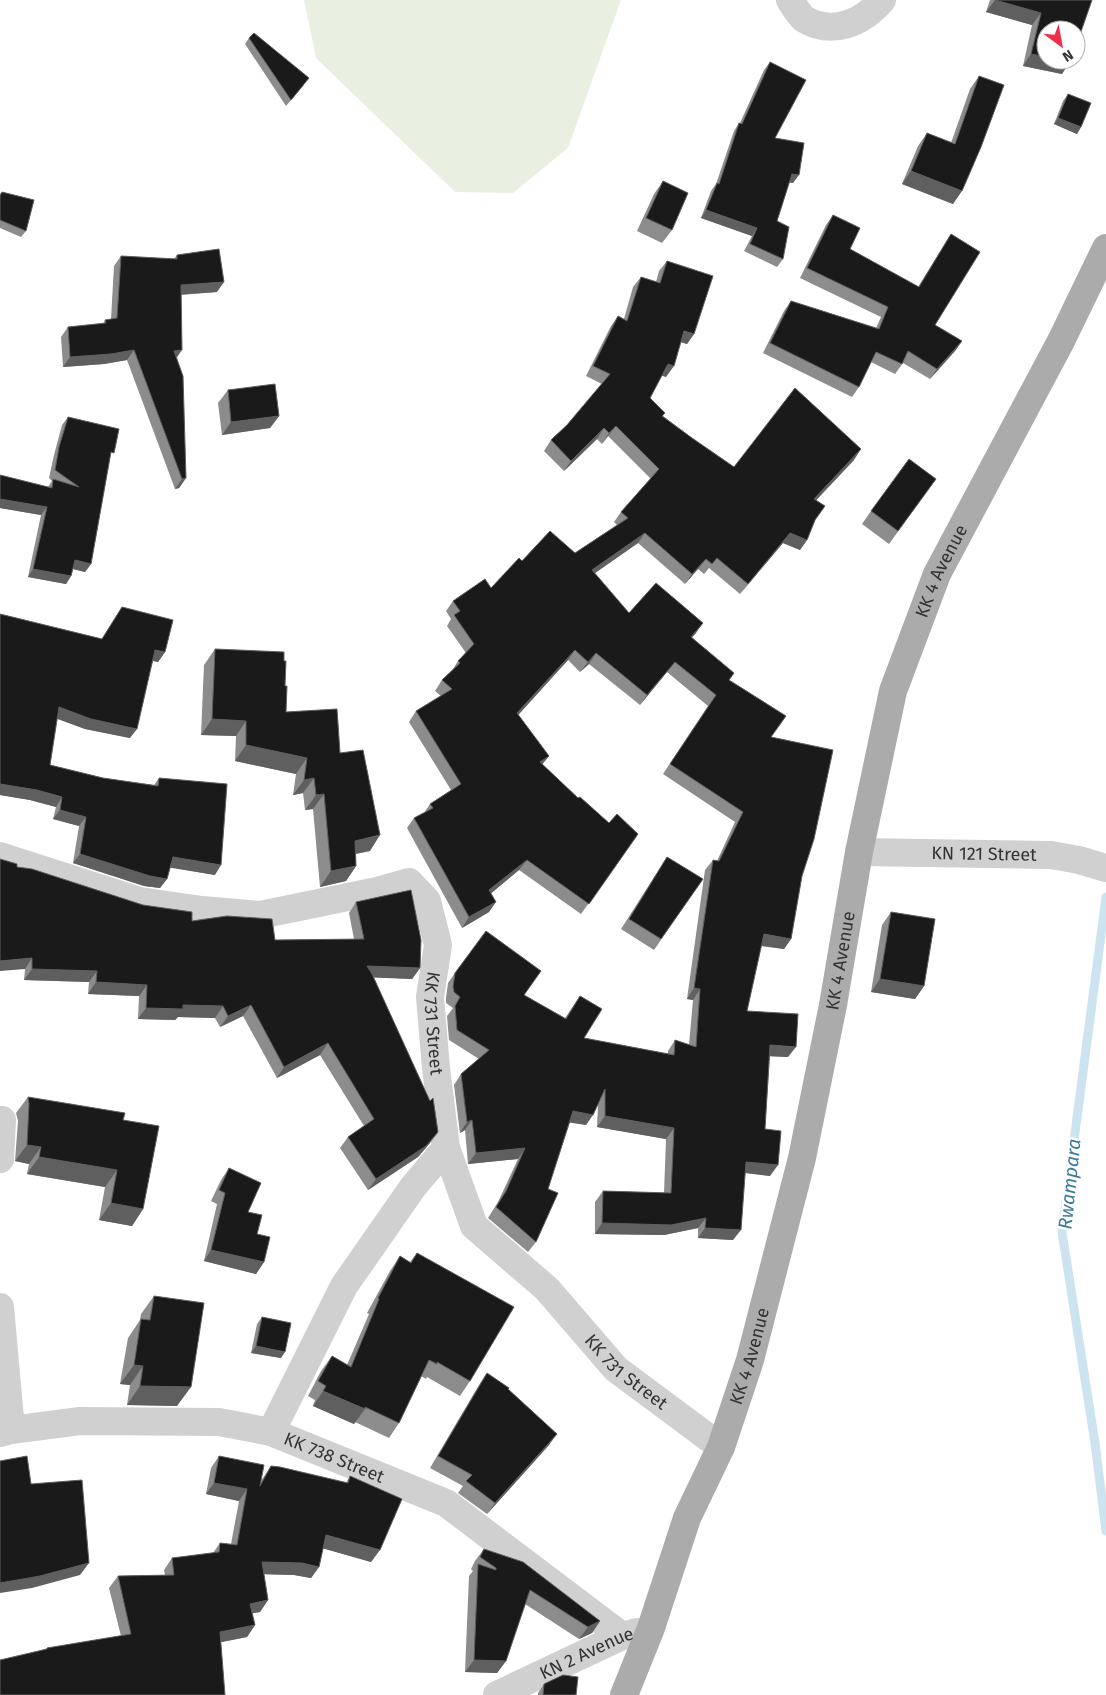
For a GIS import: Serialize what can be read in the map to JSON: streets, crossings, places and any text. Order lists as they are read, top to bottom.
{
  "streets": {
    "main road": ["KK 4 Avenue"],
    "street": [
      "KN 121 Street",
      "KK 731 Street",
      "KK 738 Street",
      "KN 2 Avenue"
    ]
  },
  "crossings": [
    ["KK 4 Avenue", "KN 121 Street"],
    ["KK 4 Avenue", "KK 731 Street"],
    ["KK 4 Avenue", "KN 2 Avenue"],
    ["KK 738 Street", "KN 2 Avenue"]
  ],
  "water": ["Rwampara"],
  "north": "bottom right"
}
